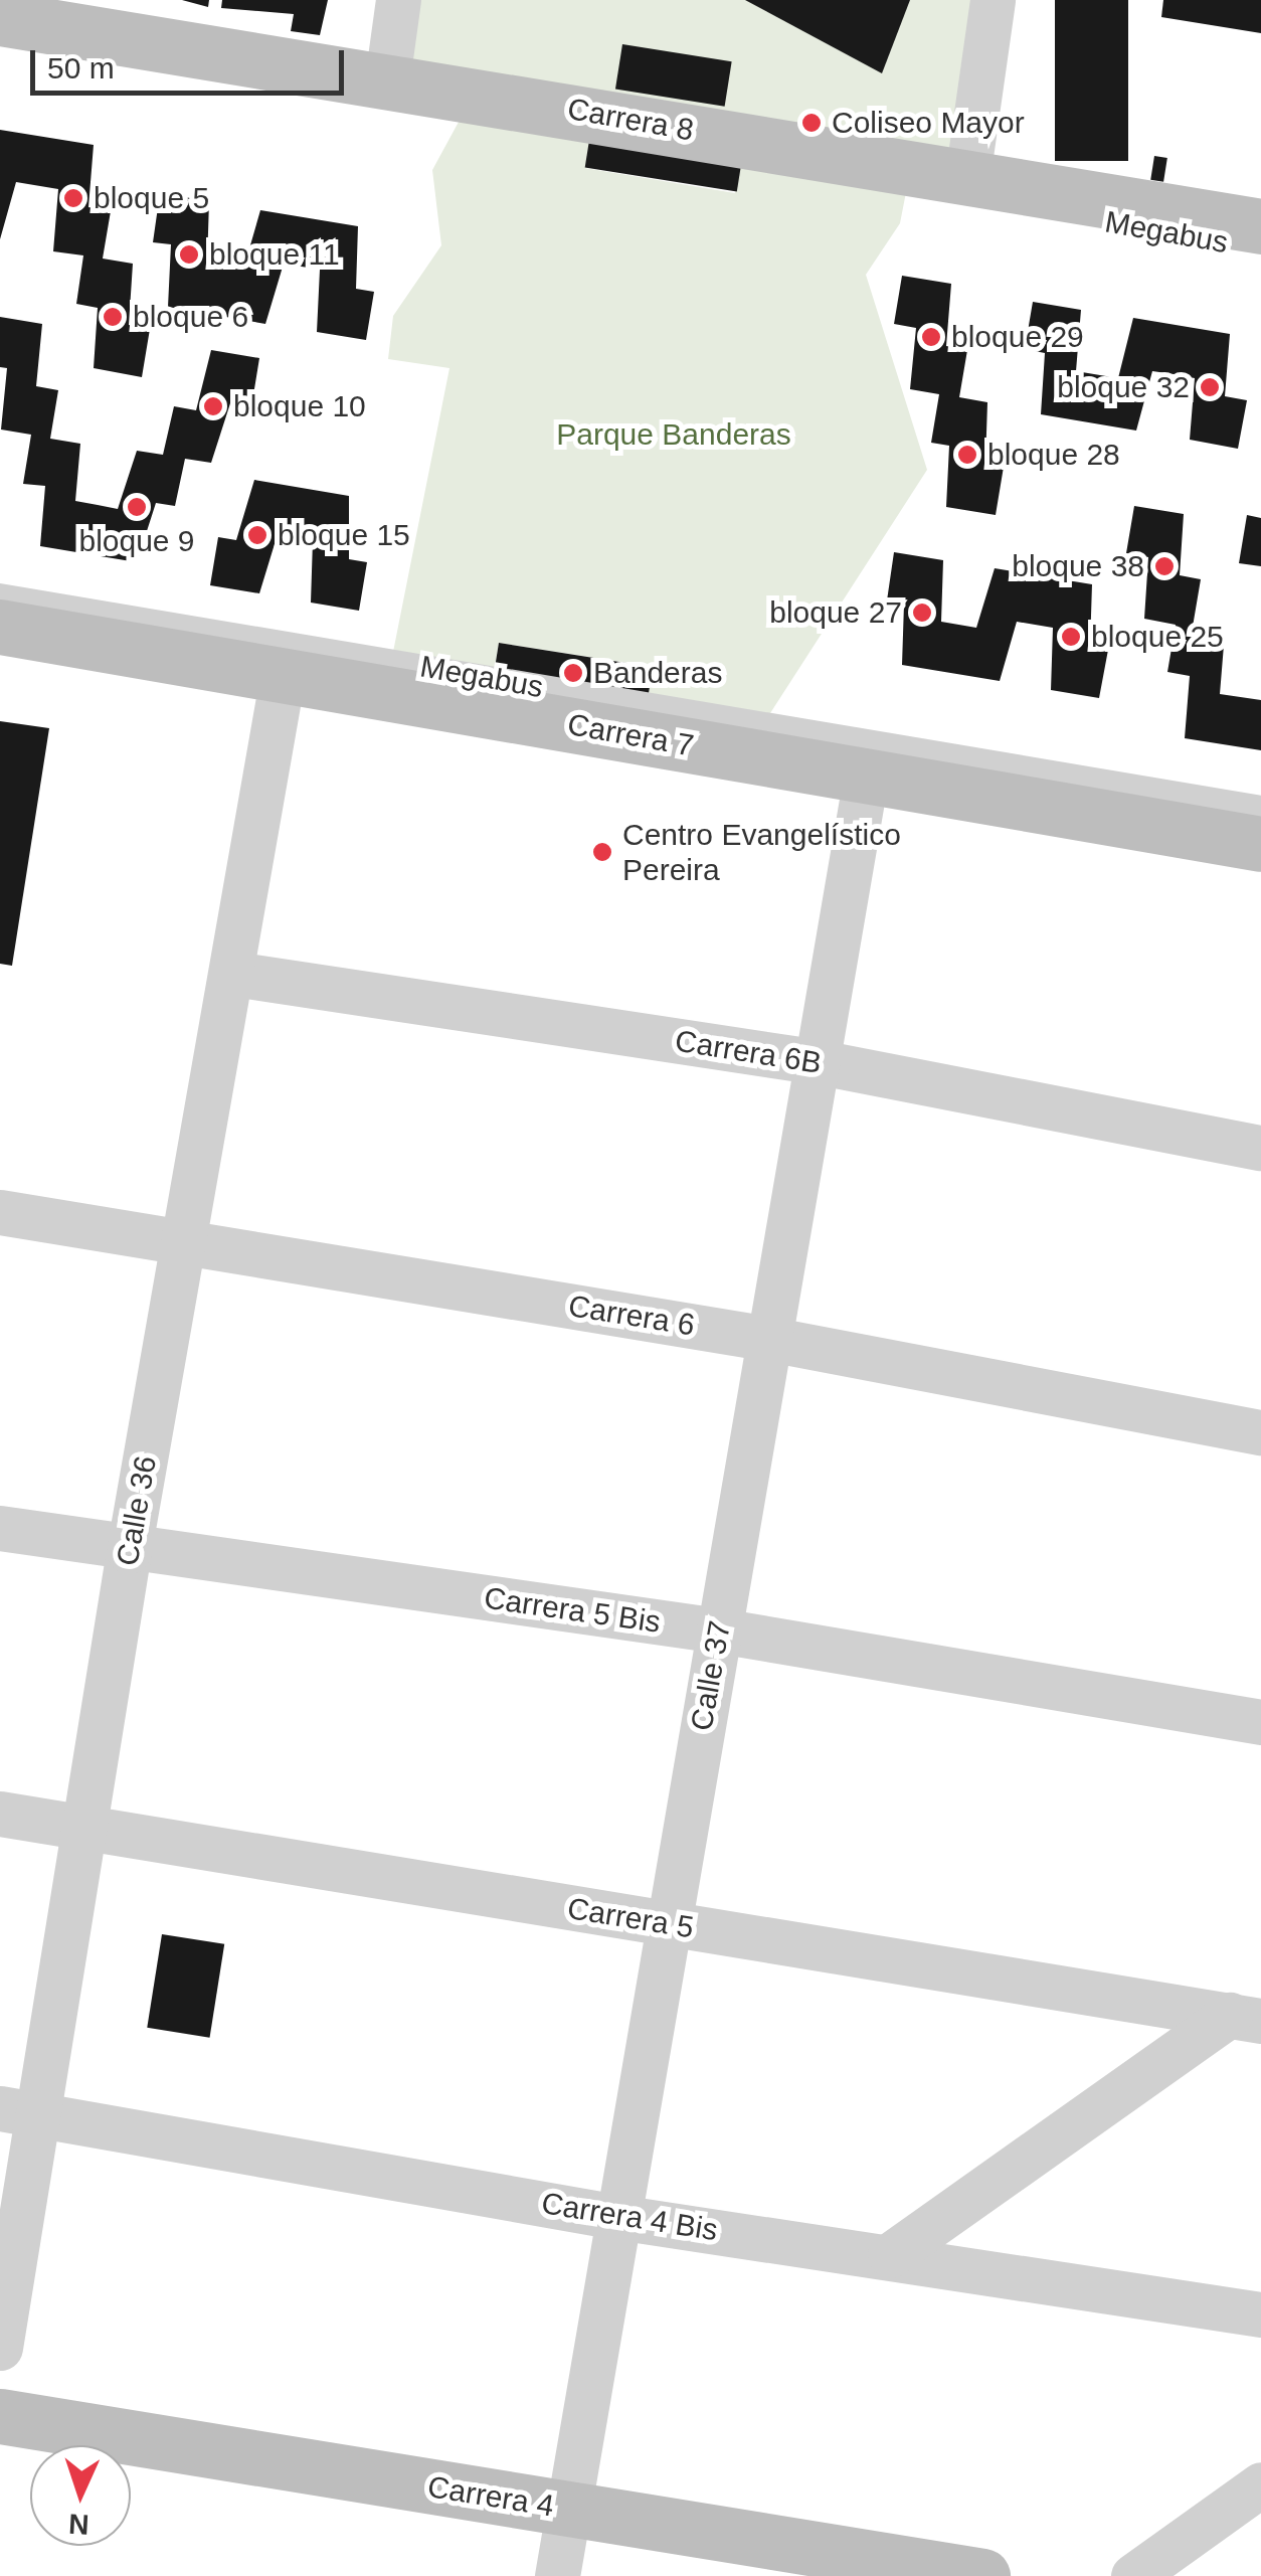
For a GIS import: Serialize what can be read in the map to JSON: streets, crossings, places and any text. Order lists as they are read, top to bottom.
{
  "streets": {
    "main road": ["Carrera 8", "Carrera 7", "Carrera 4"],
    "street": [
      "Carrera 6B",
      "Carrera 6",
      "Calle 36",
      "Carrera 5 Bis",
      "Calle 37",
      "Carrera 5",
      "Carrera 4 Bis"
    ],
    "lane": ["Megabus"]
  },
  "crossings": [
    ["Carrera 7", "Calle 36"],
    ["Carrera 7", "Calle 37"],
    ["Carrera 6B", "Calle 36"],
    ["Carrera 6B", "Calle 37"],
    ["Carrera 6", "Calle 36"],
    ["Carrera 6", "Calle 37"],
    ["Calle 36", "Carrera 5 Bis"],
    ["Calle 36", "Carrera 5"],
    ["Calle 36", "Carrera 4 Bis"],
    ["Carrera 5 Bis", "Calle 37"],
    ["Calle 37", "Carrera 5"],
    ["Calle 37", "Carrera 4 Bis"],
    ["Calle 37", "Carrera 4"]
  ],
  "parks": ["Parque Banderas"],
  "places": [
    "Coliseo Mayor",
    "bloque 5",
    "bloque 11",
    "bloque 6",
    "bloque 29",
    "bloque 32",
    "bloque 10",
    "bloque 28",
    "bloque 9",
    "bloque 15",
    "bloque 38",
    "bloque 27",
    "bloque 25",
    "Banderas",
    "Centro Evangelístico Pereira"
  ],
  "scale_bar": "50 m",
  "north": "bottom"
}
